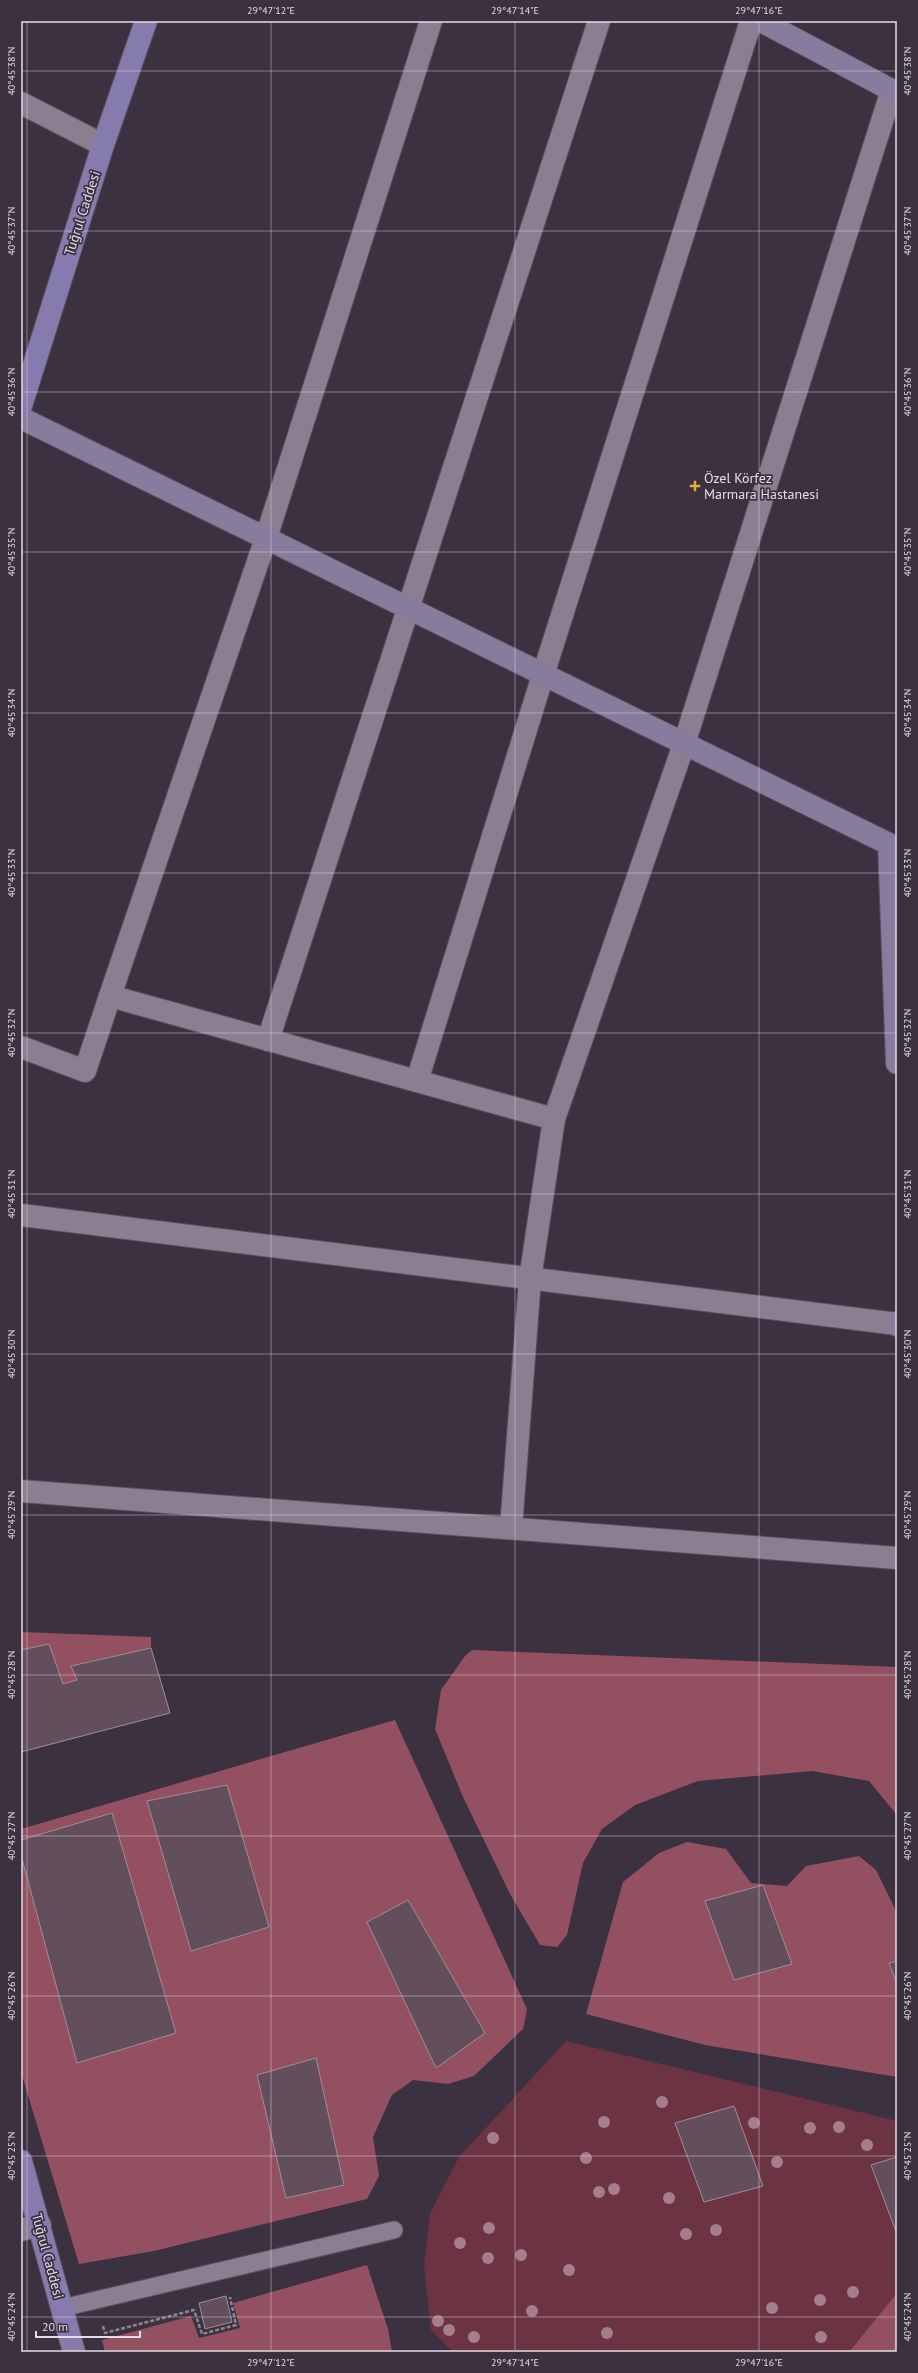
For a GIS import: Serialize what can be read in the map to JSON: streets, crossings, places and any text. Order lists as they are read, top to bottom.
{
  "streets": {
    "main road": ["Tuğrul Caddesi"]
  },
  "places": {
    "health": ["Özel Körfez Marmara Hastanesi"]
  },
  "scale_bar": "20 m",
  "coordinates": [
    "29°47'12\"E",
    "29°47'14\"E",
    "29°47'16\"E",
    "40°45'38\"N",
    "40°45'37\"N",
    "40°45'36\"N",
    "40°45'35\"N",
    "40°45'34\"N",
    "40°45'33\"N",
    "40°45'32\"N",
    "40°45'31\"N",
    "40°45'30\"N",
    "40°45'29\"N",
    "40°45'28\"N",
    "40°45'27\"N",
    "40°45'26\"N",
    "40°45'25\"N",
    "40°45'24\"N"
  ]
}
